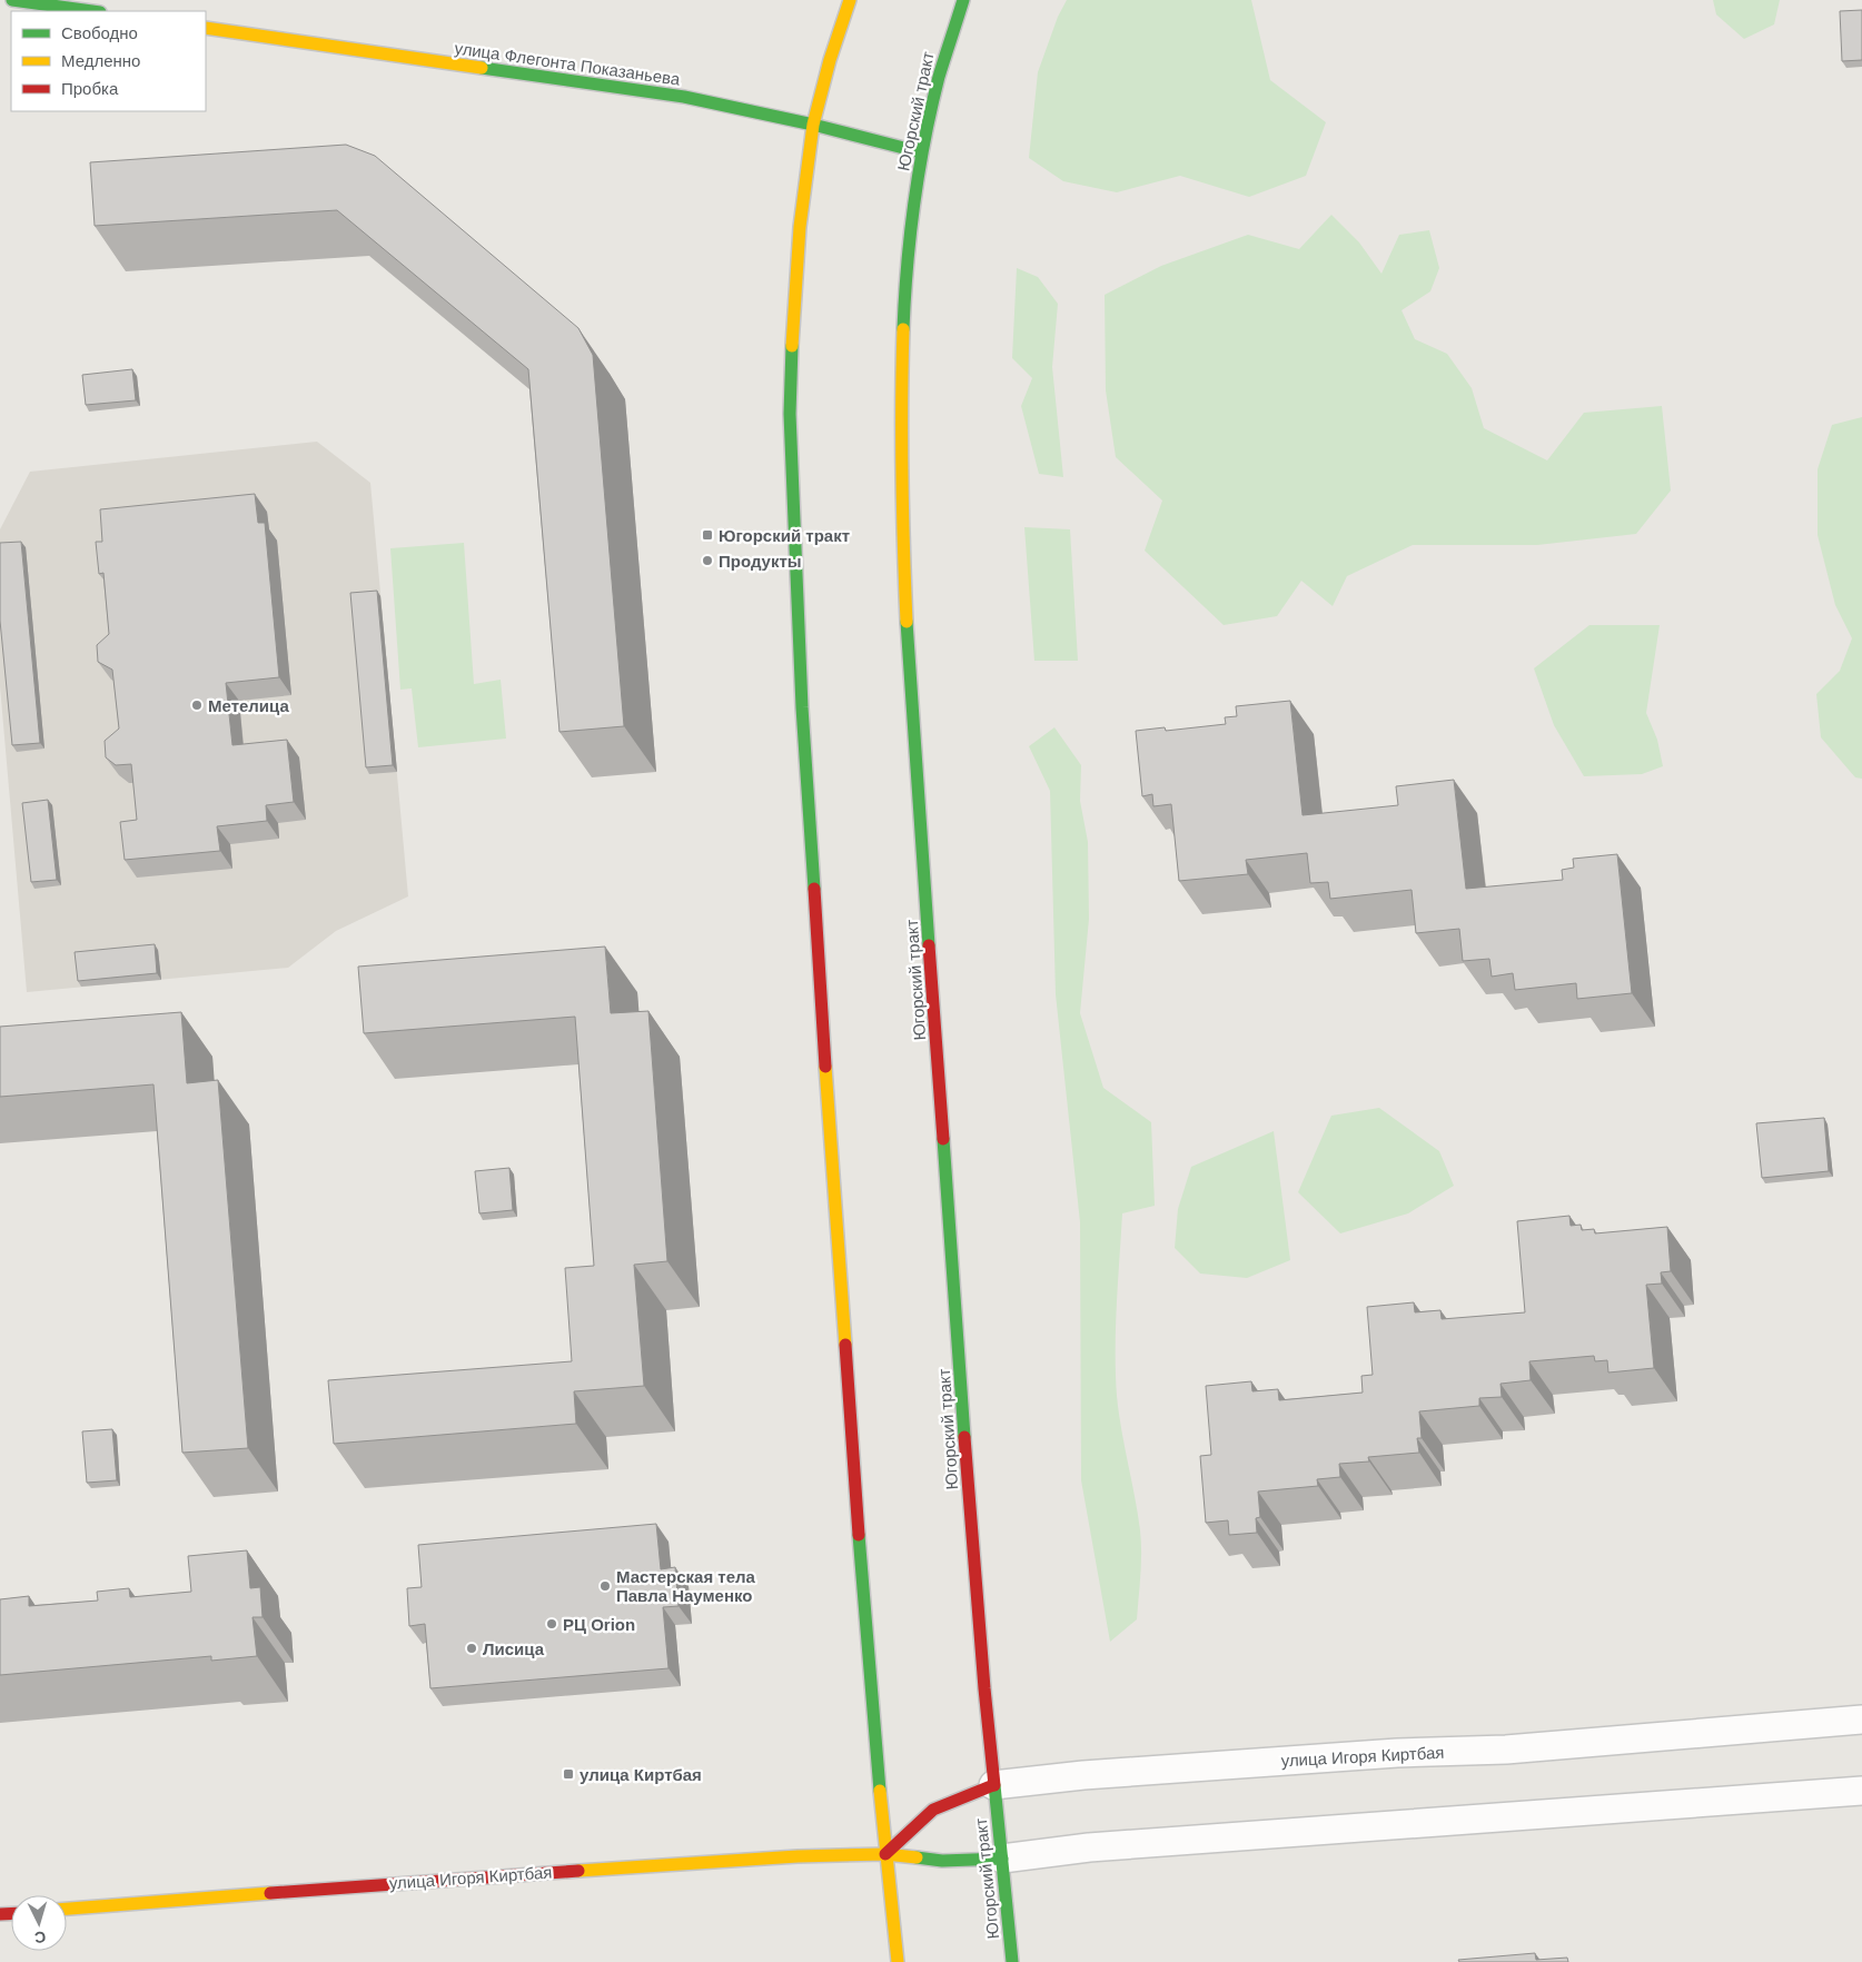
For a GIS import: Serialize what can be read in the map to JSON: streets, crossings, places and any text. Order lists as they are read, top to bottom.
{
  "streets": {
    "main road": ["улица Флегонта Показаньева", "Югорский тракт", "улица Игоря Киртбая"]
  },
  "crossings": [
    ["улица Флегонта Показаньева", "Югорский тракт"],
    ["Югорский тракт", "улица Игоря Киртбая"]
  ],
  "places": {
    "transit": ["Югорский тракт", "улица Киртбая"],
    "other": [
      "Продукты",
      "Метелица",
      "Мастерская тела Павла Науменко",
      "РЦ Orion",
      "Лисица"
    ]
  },
  "legend": ["Свободно", "Медленно", "Пробка"],
  "north": "bottom"
}
